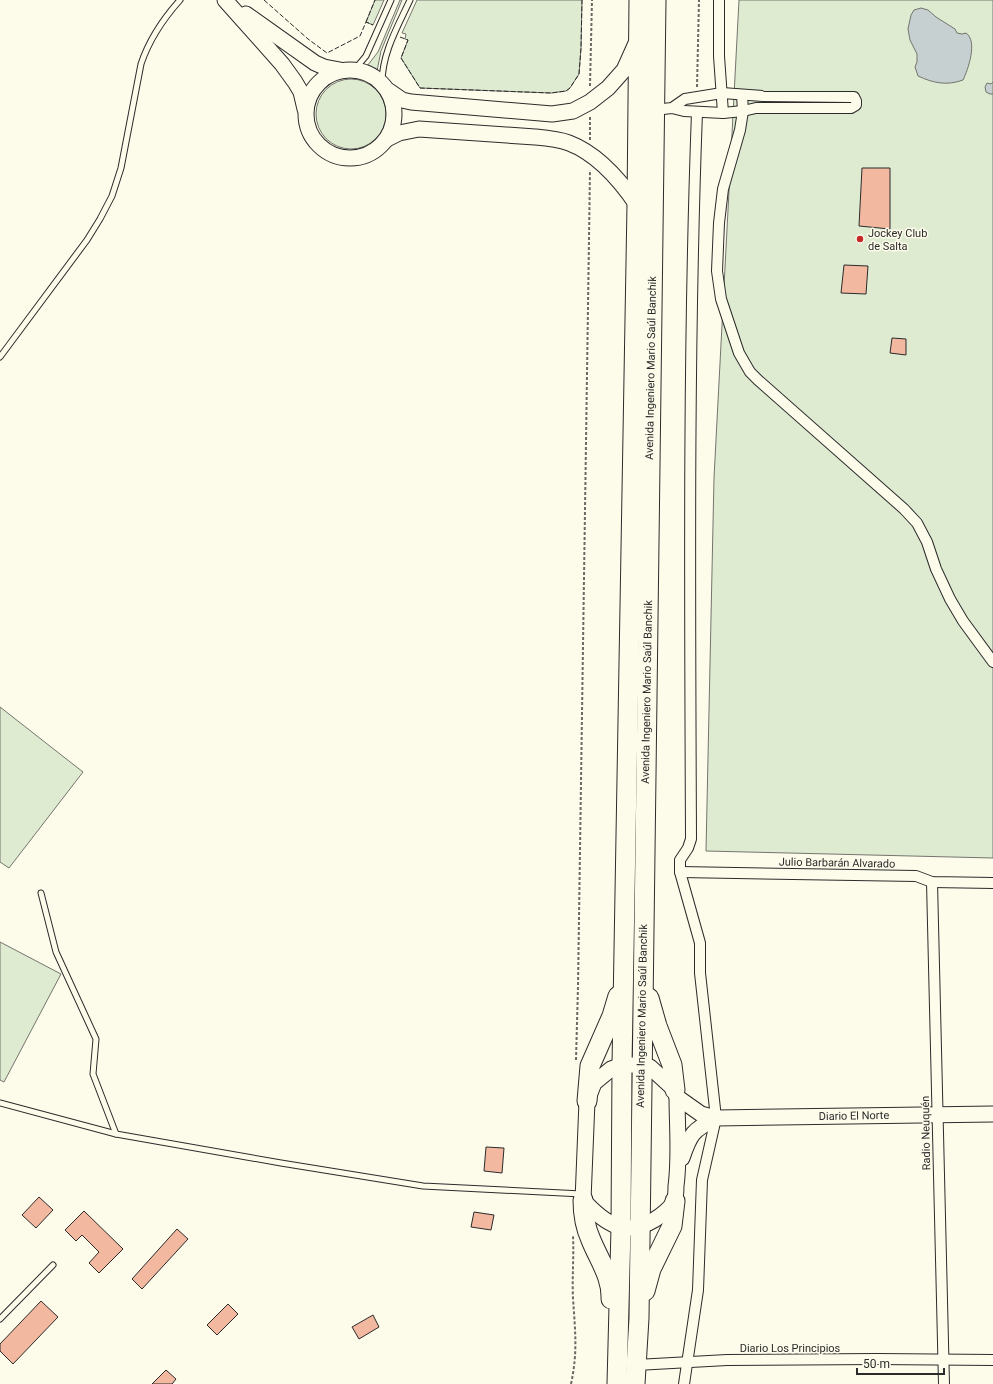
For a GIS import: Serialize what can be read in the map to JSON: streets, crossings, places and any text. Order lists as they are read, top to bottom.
{
  "streets": {
    "highway": ["Avenida Ingeniero Mario Saúl Banchik"],
    "street": [
      "Julio Barbarán Alvarado",
      "Diario El Norte",
      "Radio Neuquén",
      "Diario Los Principios"
    ]
  },
  "crossings": [
    ["Avenida Ingeniero Mario Saúl Banchik", "Diario Los Principios"],
    ["Julio Barbarán Alvarado", "Radio Neuquén"],
    ["Diario El Norte", "Radio Neuquén"],
    ["Radio Neuquén", "Diario Los Principios"]
  ],
  "places": ["Jockey Club de Salta"],
  "scale_bar": "50 m"
}
